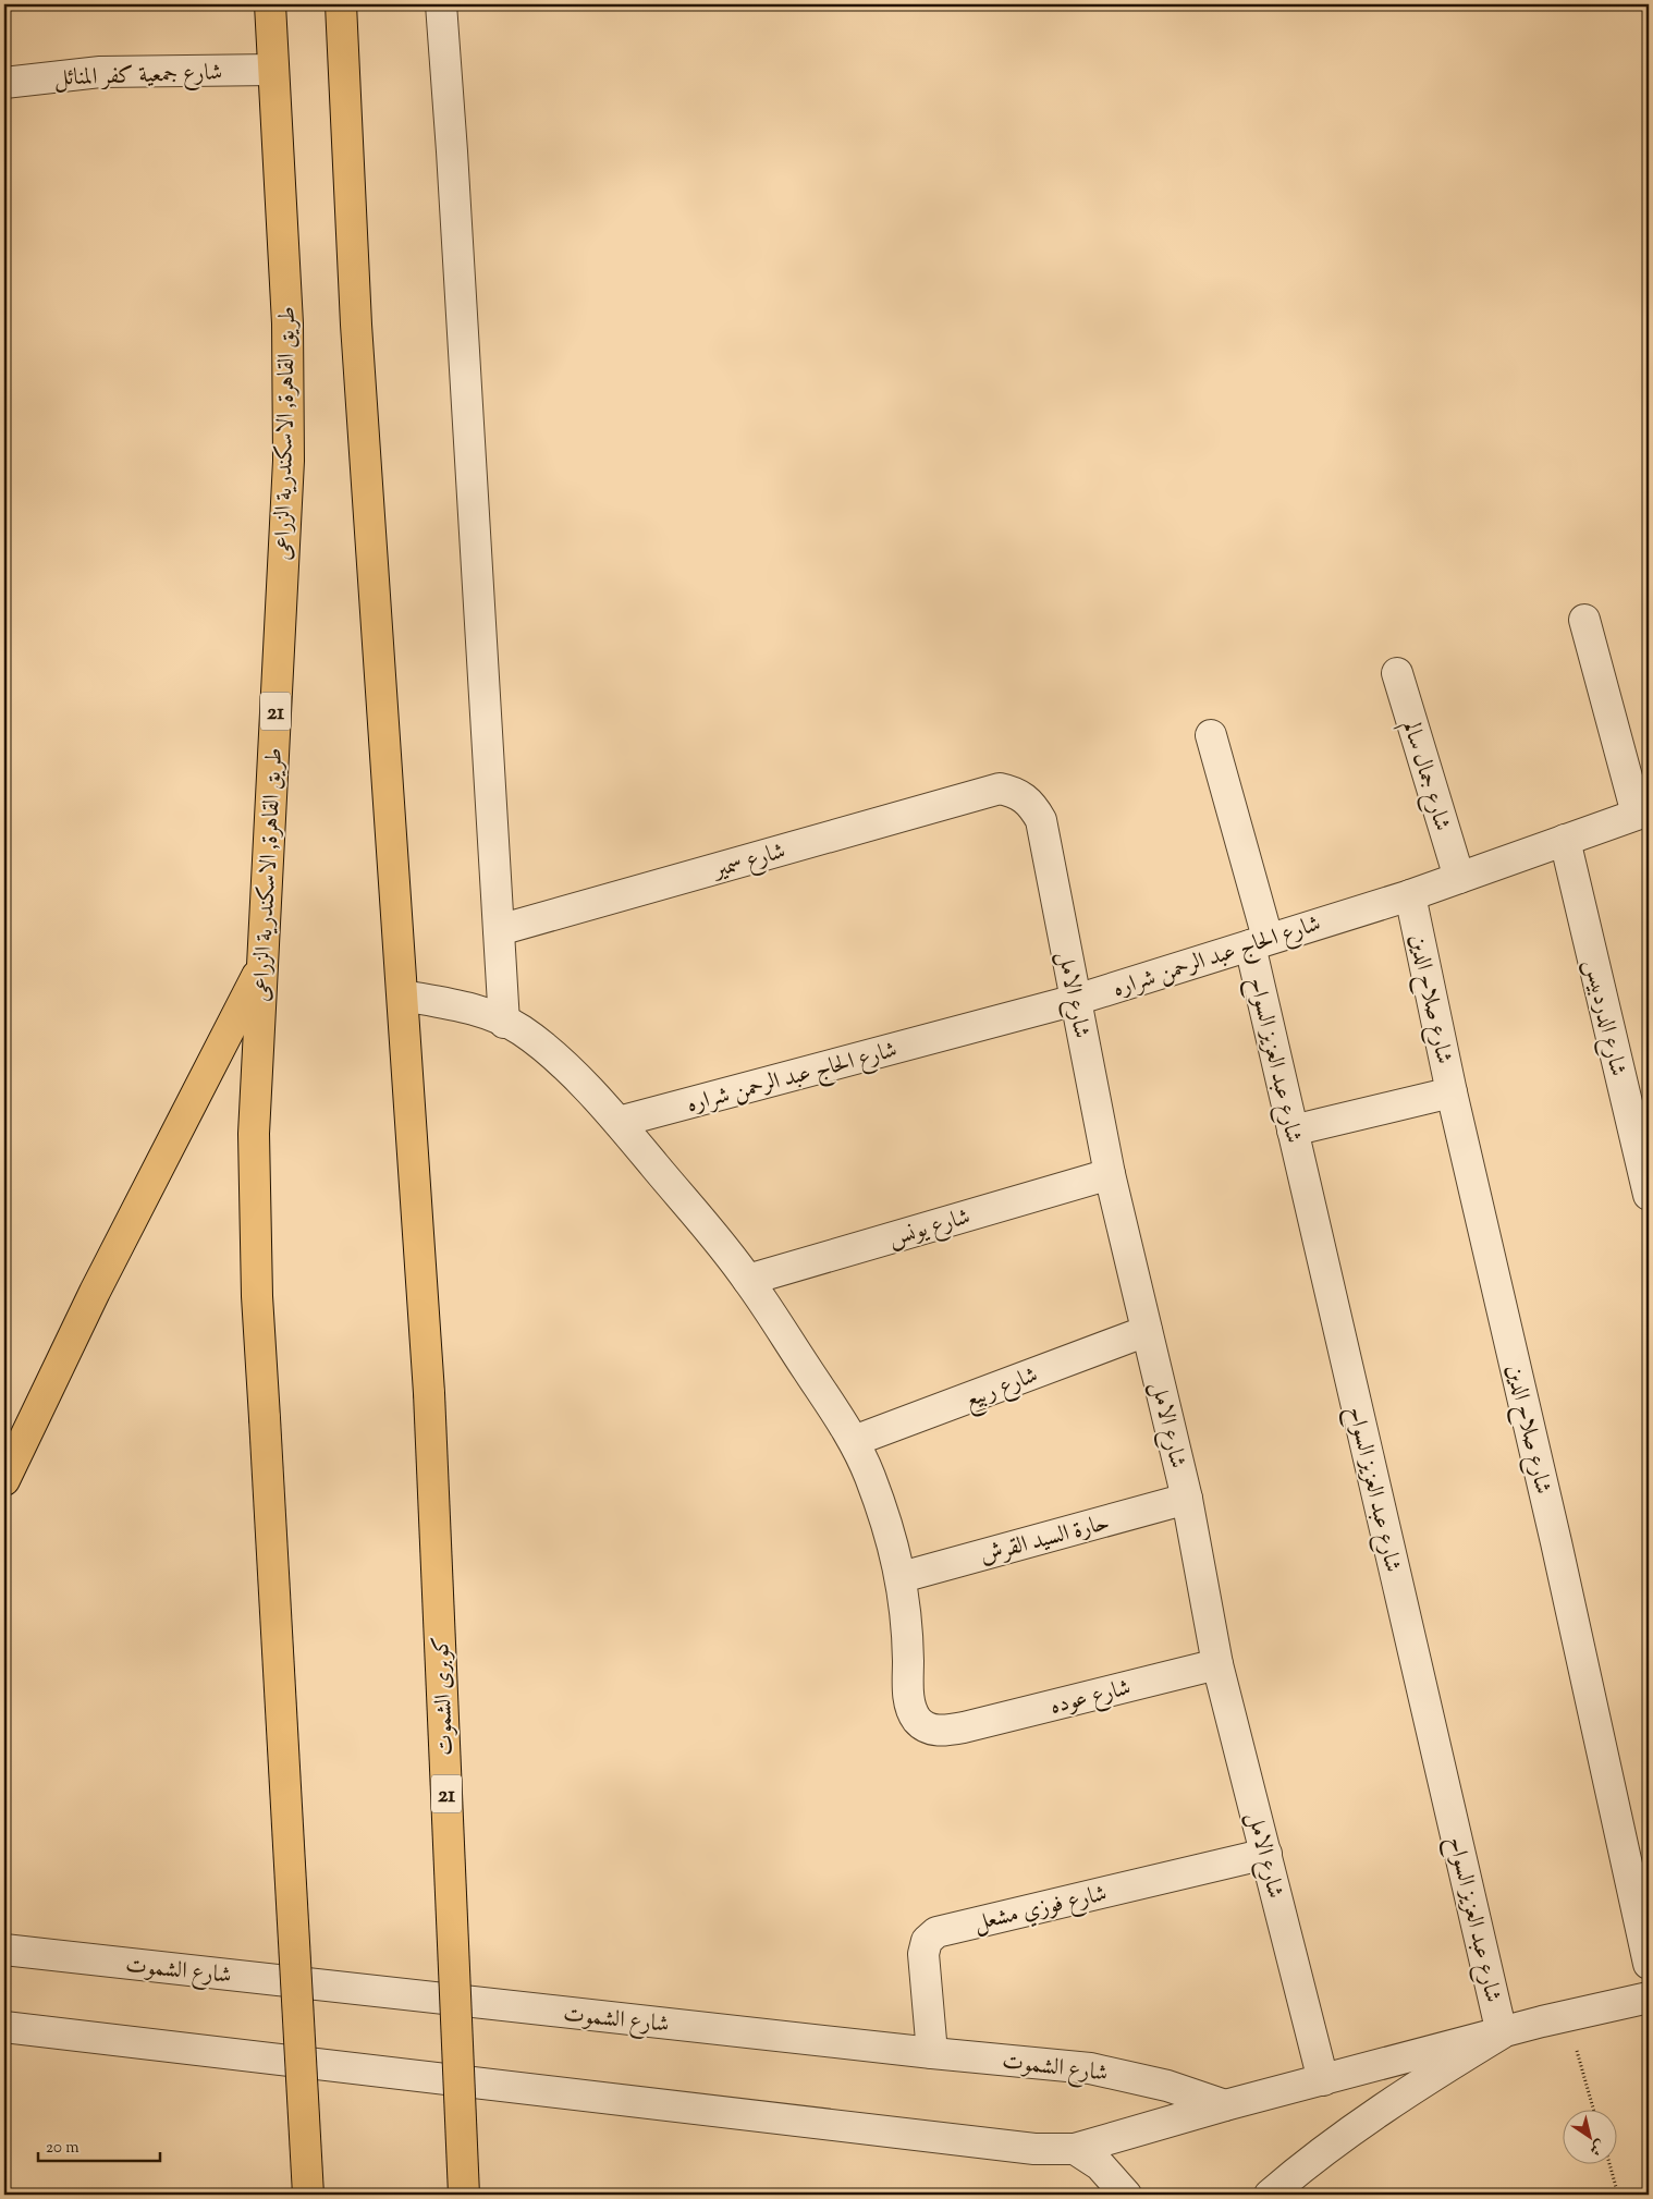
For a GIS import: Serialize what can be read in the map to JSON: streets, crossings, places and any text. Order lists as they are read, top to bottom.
{
  "streets": {
    "highway": ["طريق القاهرة, الاسكندرية الزراعى", "21", "كوبرى الشموت"],
    "street": [
      "شارع جمعية كفر المنائل",
      "شارع جمال سالم",
      "شارع سمير",
      "شارع الحاج عبد الرحمن شراره",
      "شارع الامل",
      "شارع صلاح الدين",
      "شارع الدردبيس",
      "شارع عبد العزيز السواح",
      "شارع يونس",
      "شارع ربيع",
      "حارة السيد القرش",
      "شارع عوده",
      "شارع فوزي مشعل",
      "شارع الشموت"
    ]
  },
  "crossings": [
    ["شارع جمعية كفر المنائل", "طريق القاهرة, الاسكندرية الزراعى"],
    ["21", "كوبرى الشموت"],
    ["21", "شارع عوده"],
    ["شارع جمال سالم", "شارع الحاج عبد الرحمن شراره"],
    ["شارع سمير", "شارع الامل"],
    ["شارع الحاج عبد الرحمن شراره", "شارع الامل"],
    ["شارع الحاج عبد الرحمن شراره", "شارع صلاح الدين"],
    ["شارع الحاج عبد الرحمن شراره", "شارع الدردبيس"],
    ["شارع الحاج عبد الرحمن شراره", "شارع عبد العزيز السواح"],
    ["شارع الحاج عبد الرحمن شراره", "شارع عوده"],
    ["شارع الامل", "شارع يونس"],
    ["شارع الامل", "شارع ربيع"],
    ["شارع الامل", "حارة السيد القرش"],
    ["شارع الامل", "شارع عوده"],
    ["شارع الامل", "شارع فوزي مشعل"],
    ["شارع يونس", "شارع عوده"],
    ["شارع ربيع", "شارع عوده"],
    ["حارة السيد القرش", "شارع عوده"],
    ["كوبرى الشموت", "شارع عوده"],
    ["شارع فوزي مشعل", "شارع الشموت"]
  ],
  "scale_bar": "20 m",
  "north": "bottom right"
}
